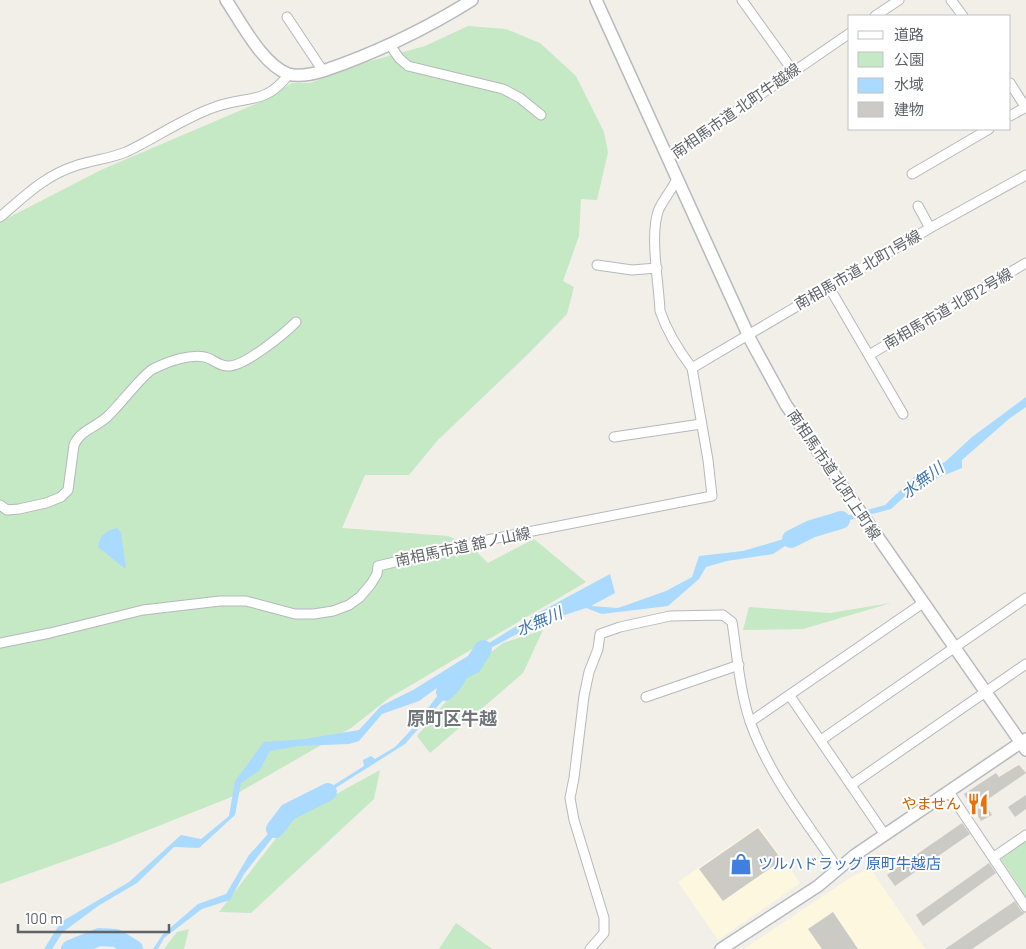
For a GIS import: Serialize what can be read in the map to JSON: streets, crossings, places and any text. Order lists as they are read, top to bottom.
{
  "streets": {
    "street": [
      "南相馬市道 北町牛越線",
      "南相馬市道 北町1号線",
      "南相馬市道 北町2号線",
      "南相馬市道 北町上町線",
      "南相馬市道 舘ノ山線"
    ]
  },
  "crossings": [
    ["南相馬市道 北町牛越線", "南相馬市道 北町1号線"],
    ["南相馬市道 北町牛越線", "南相馬市道 北町上町線"],
    ["南相馬市道 北町牛越線", "南相馬市道 舘ノ山線"],
    ["南相馬市道 北町1号線", "南相馬市道 北町上町線"]
  ],
  "districts": ["原町区牛越"],
  "water": ["水無川"],
  "places": {
    "restaurant": ["やません"],
    "shop": ["ツルハドラッグ 原町牛越店"]
  },
  "legend": [
    "道路",
    "公園",
    "水域",
    "建物"
  ],
  "scale_bar": "100 m"
}
